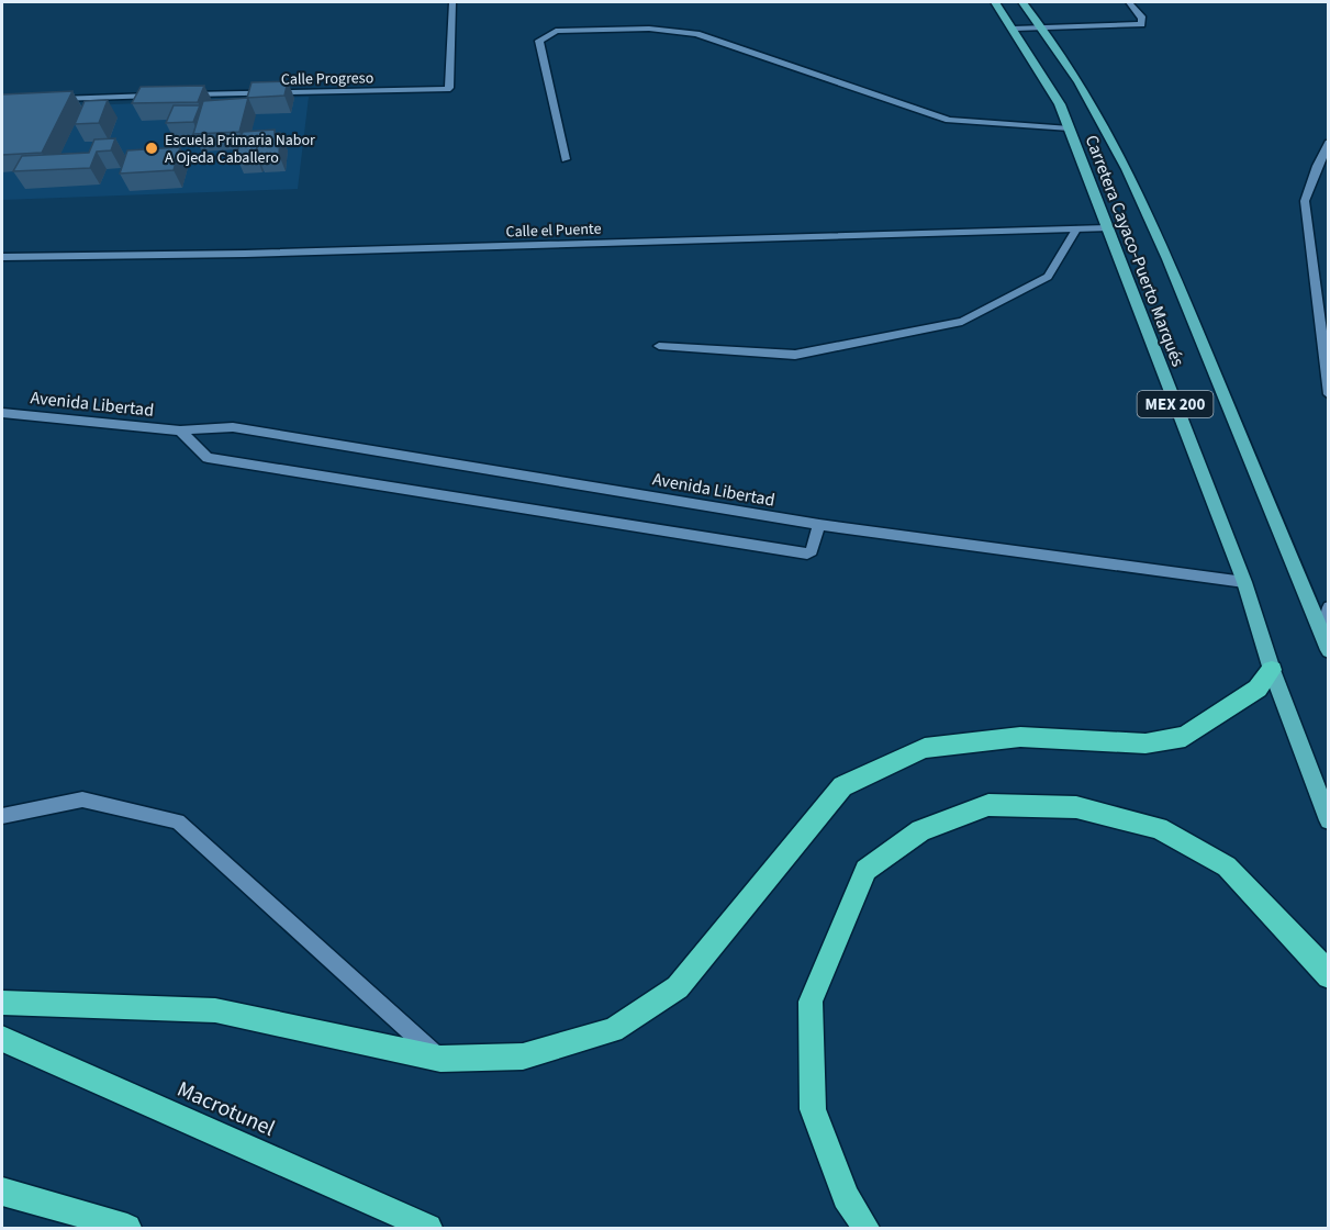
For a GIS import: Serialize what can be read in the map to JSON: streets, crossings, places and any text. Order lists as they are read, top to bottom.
{
  "streets": {
    "highway": ["Macrotunel"],
    "main road": ["Carretera Cayaco-Puerto Marqués", "MEX 200"],
    "street": ["Calle Progreso", "Calle el Puente", "Avenida Libertad"]
  },
  "crossings": [
    ["Calle el Puente", "Carretera Cayaco-Puerto Marqués"],
    ["Carretera Cayaco-Puerto Marqués", "Avenida Libertad"]
  ],
  "places": ["Escuela Primaria Nabor A Ojeda Caballero"]
}
